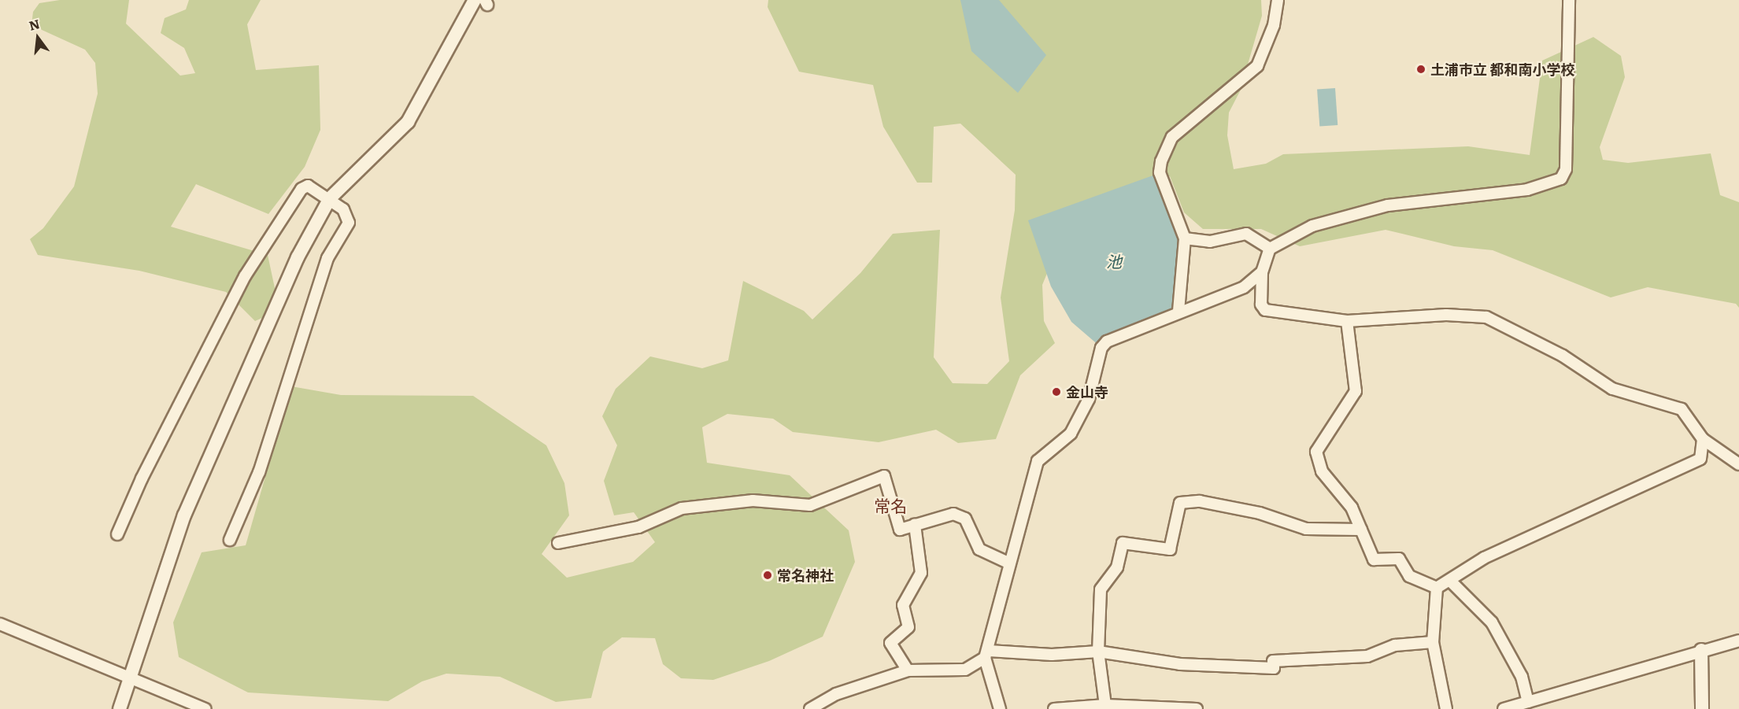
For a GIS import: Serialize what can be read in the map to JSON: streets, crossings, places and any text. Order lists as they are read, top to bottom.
{
  "districts": ["常名"],
  "water": ["池"],
  "places": ["土浦市立 都和南小学校", "金山寺", "常名神社"],
  "north": "top"
}
